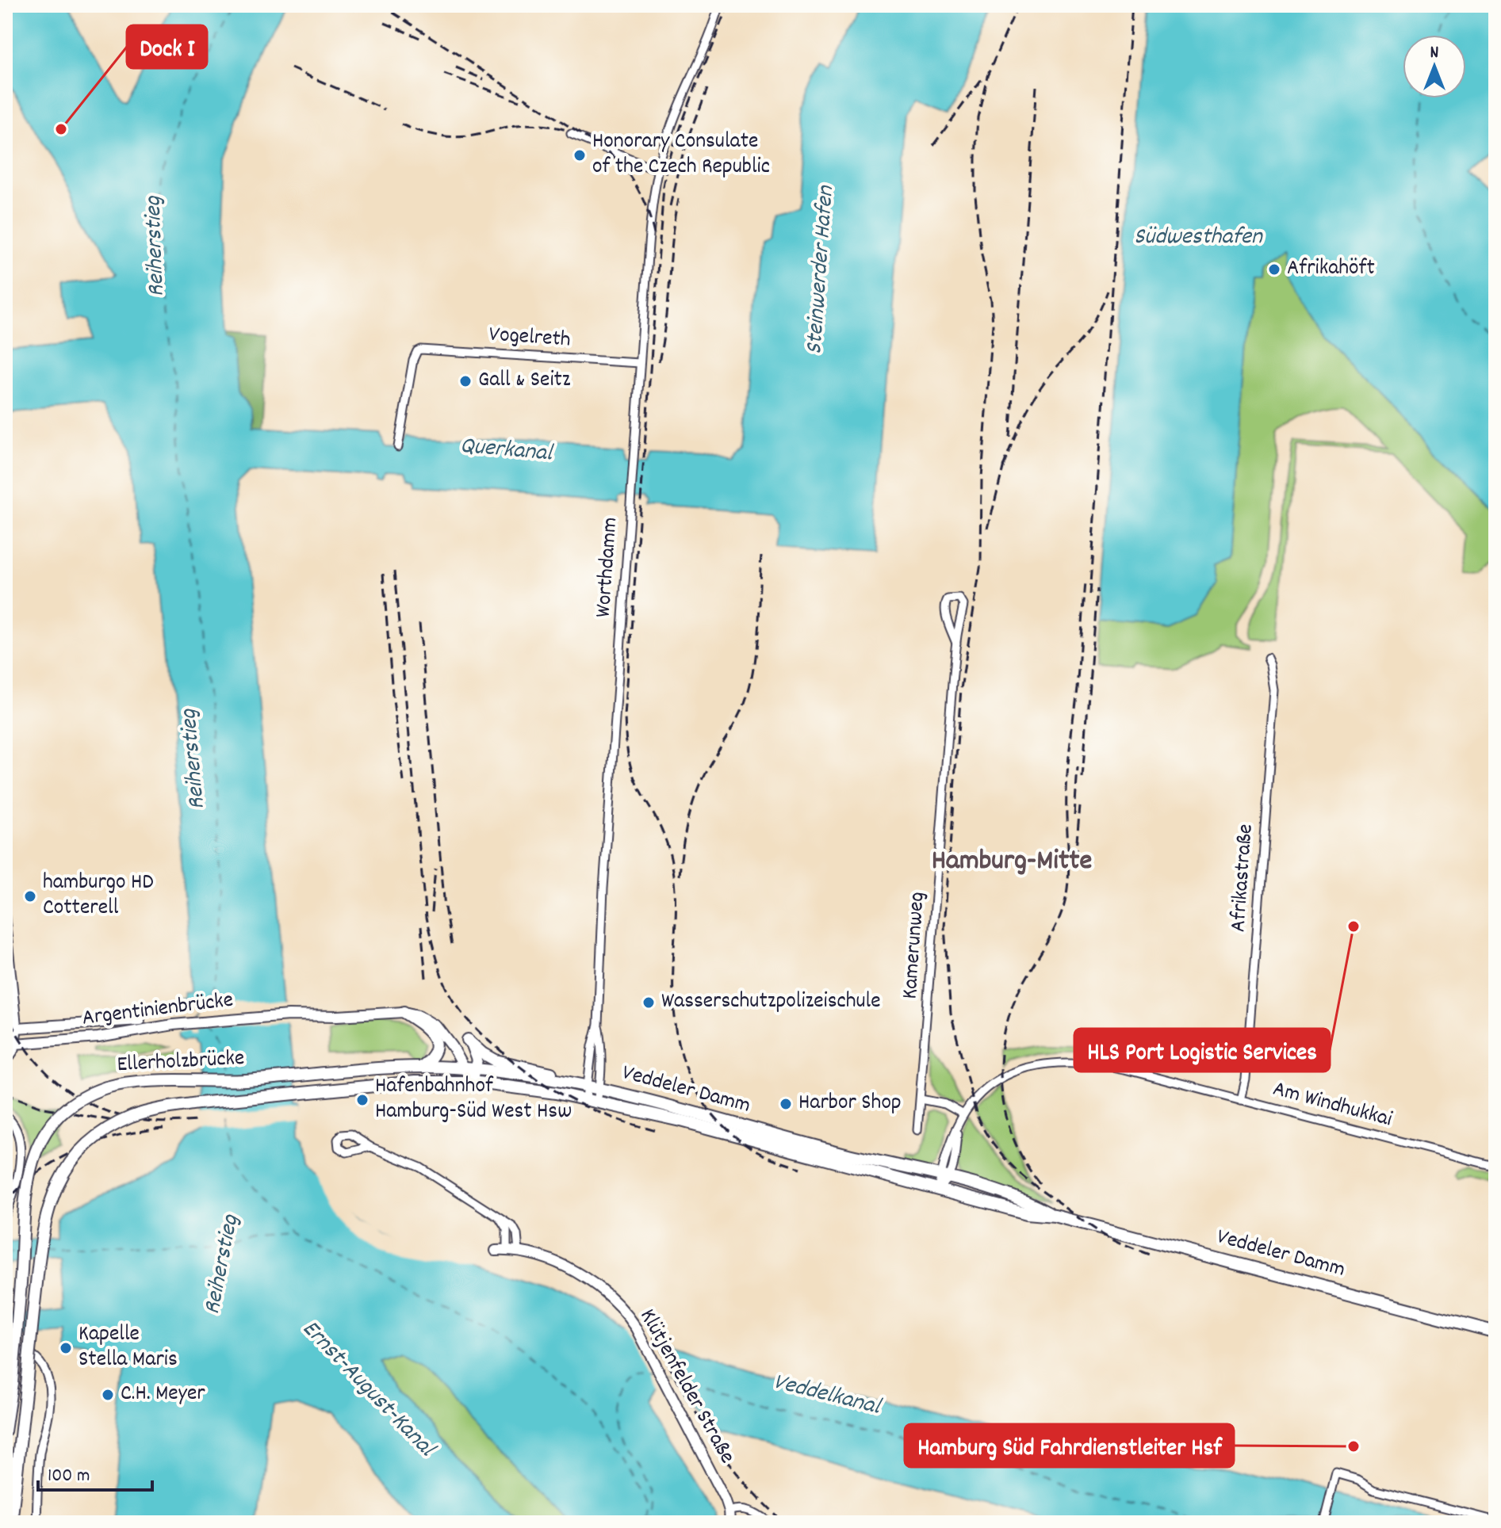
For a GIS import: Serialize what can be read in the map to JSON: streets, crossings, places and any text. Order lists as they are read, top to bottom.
{
  "streets": {
    "main road": ["Ellerholzbrücke", "Veddeler Damm"],
    "street": [
      "Vogelreth",
      "Worthdamm",
      "Afrikastraße",
      "Kamerunweg",
      "Argentinienbrücke",
      "Am Windhukkai",
      "Klütjenfelder Straße"
    ]
  },
  "crossings": [
    ["Vogelreth", "Worthdamm"],
    ["Worthdamm", "Veddeler Damm"],
    ["Afrikastraße", "Am Windhukkai"],
    ["Ellerholzbrücke", "Veddeler Damm"],
    ["Veddeler Damm", "Am Windhukkai"]
  ],
  "districts": ["Hamburg-Mitte"],
  "water": [
    "Südwesthafen",
    "Reiherstieg",
    "Steinwerder Hafen",
    "Querkanal",
    "Ernst-August-Kanal",
    "Veddelkanal"
  ],
  "places": [
    "Dock I",
    "Honorary Consulate of the Czech Republic",
    "Afrikahöft",
    "Gall & Seitz",
    "hamburgo HD Cotterell",
    "HLS Port Logistic Services",
    "Wasserschutzpolizeischule",
    "Hafenbahnhof Hamburg-Süd West Hsw",
    "Harbor Shop",
    "Kapelle Stella Maris",
    "C.H. Meyer",
    "Hamburg Süd Fahrdienstleiter Hsf"
  ],
  "scale_bar": "100 m",
  "north": "top"
}
